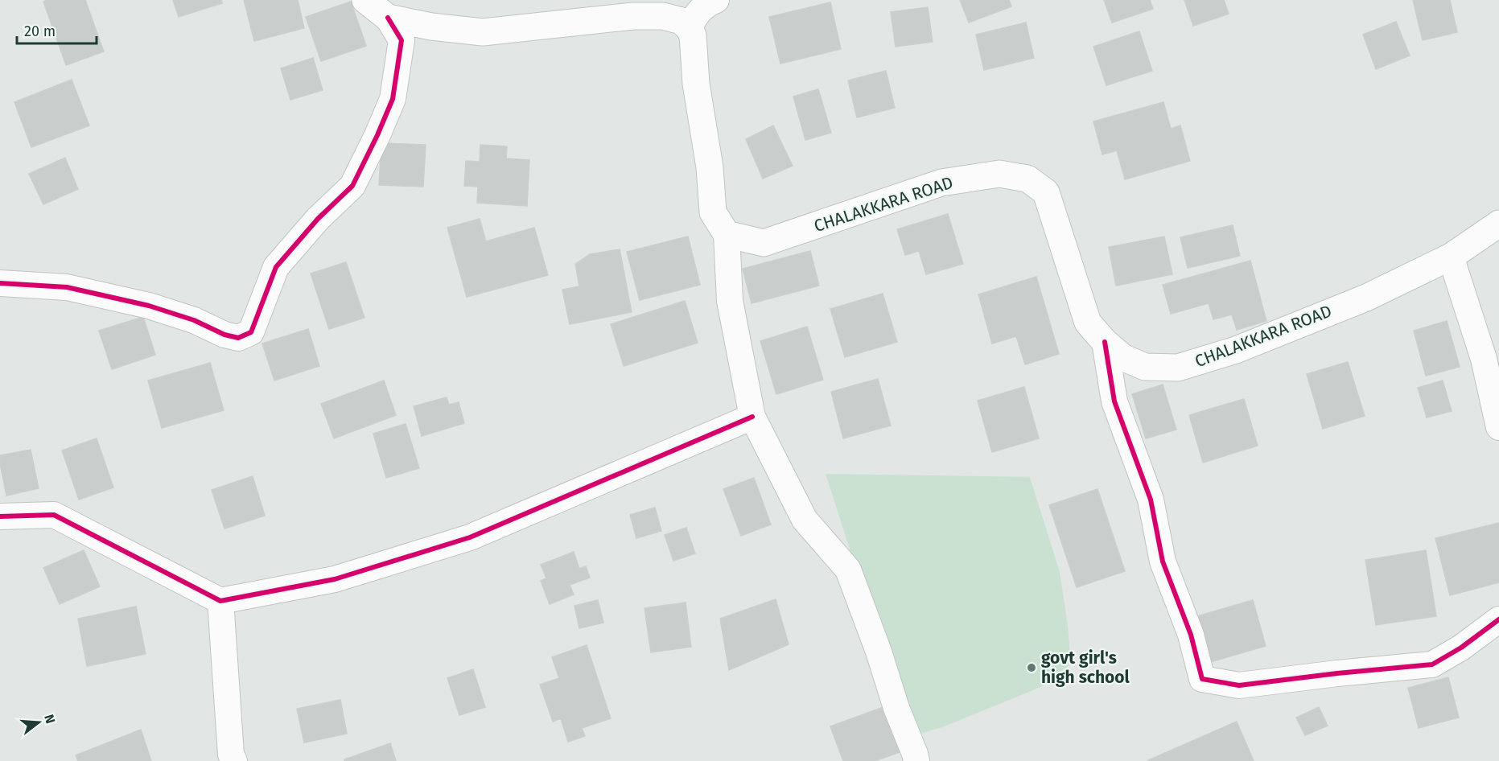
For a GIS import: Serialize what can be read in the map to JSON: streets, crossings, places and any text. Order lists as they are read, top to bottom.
{
  "streets": {
    "main road": ["CHALAKKARA ROAD"]
  },
  "places": ["govt girl's high school"],
  "scale_bar": "20 m",
  "north": "right"
}
